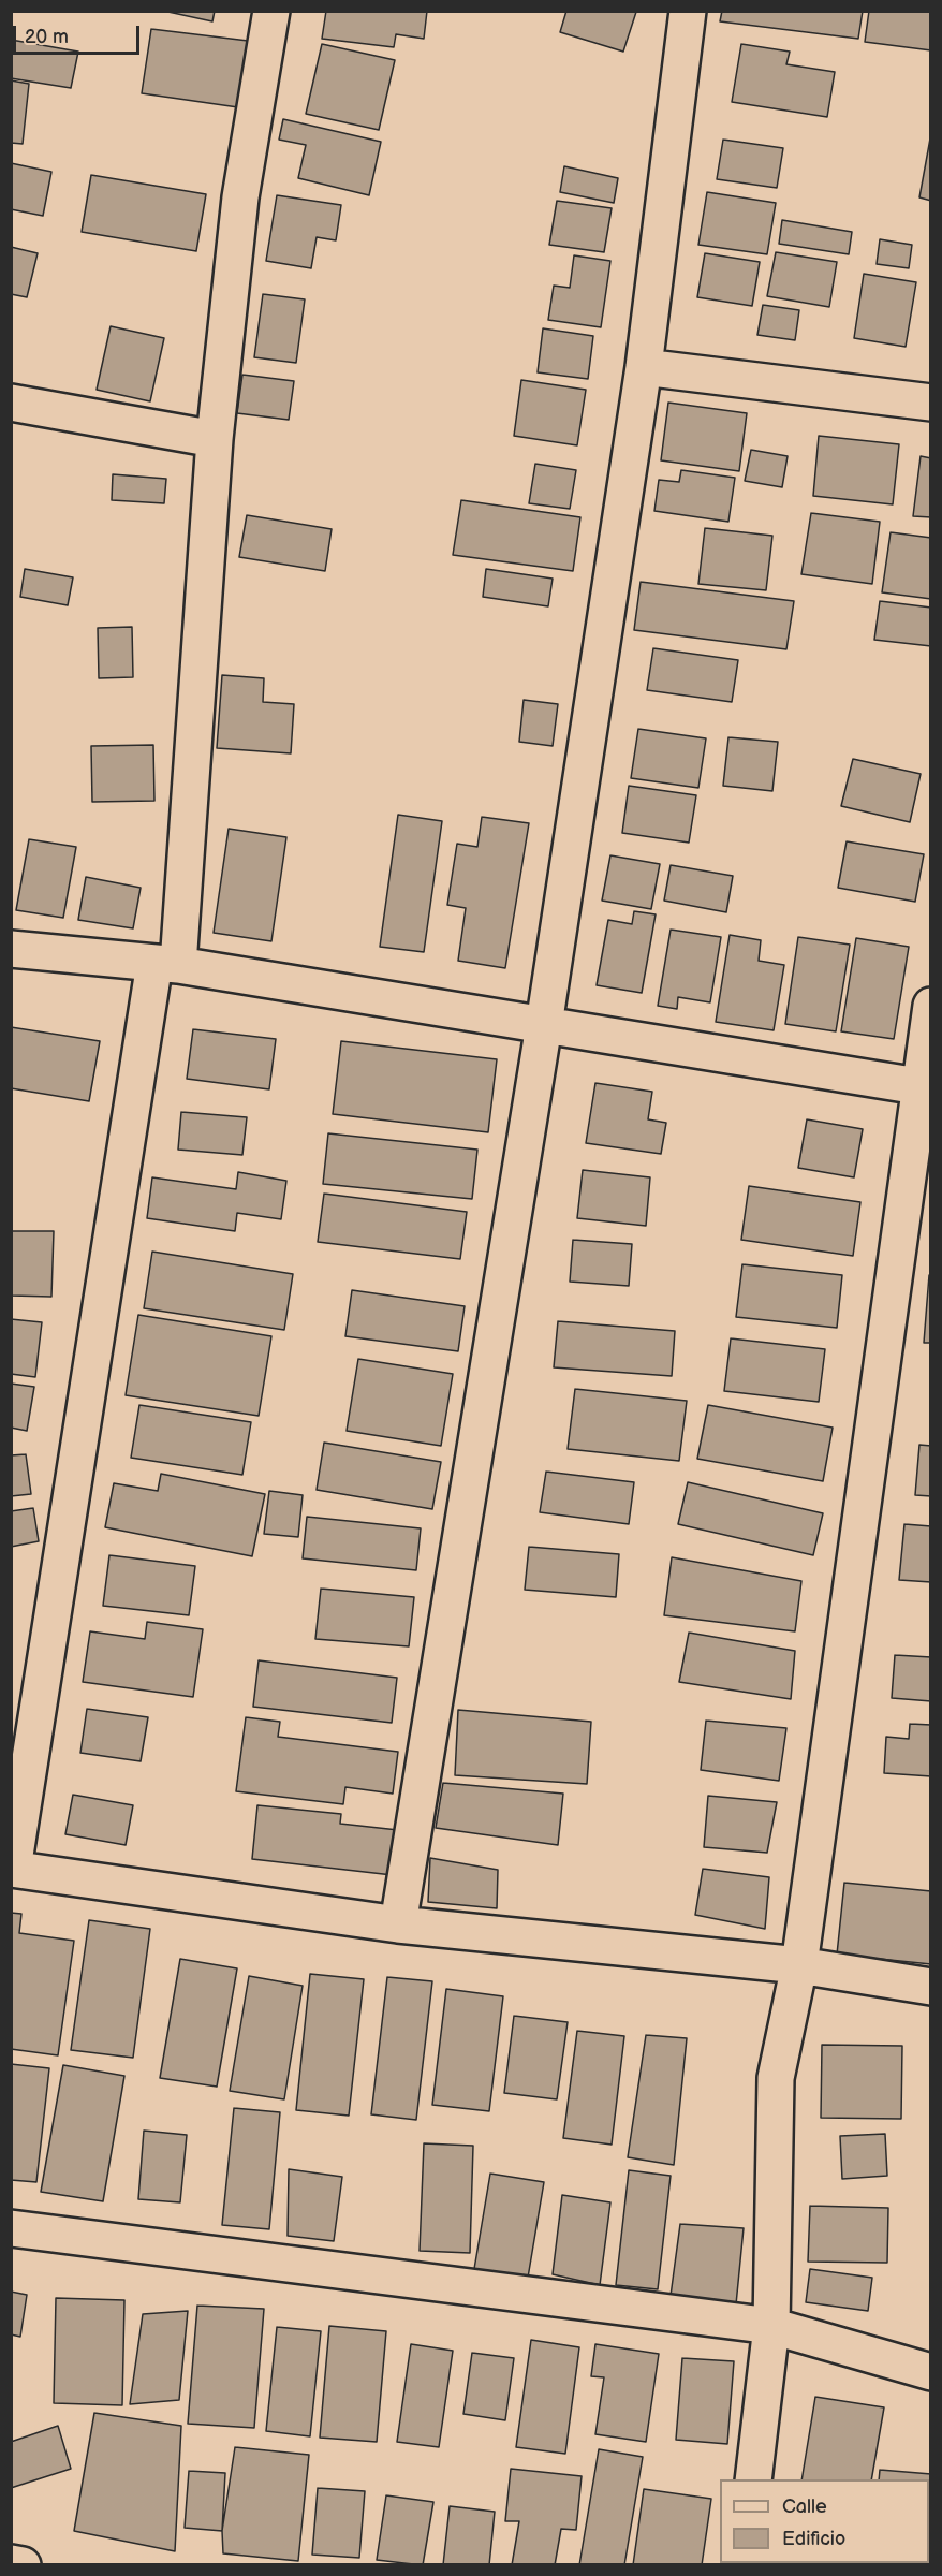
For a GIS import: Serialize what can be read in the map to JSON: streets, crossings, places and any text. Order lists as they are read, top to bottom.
{
  "legend": ["Calle", "Edificio"],
  "scale_bar": "20 m"
}
